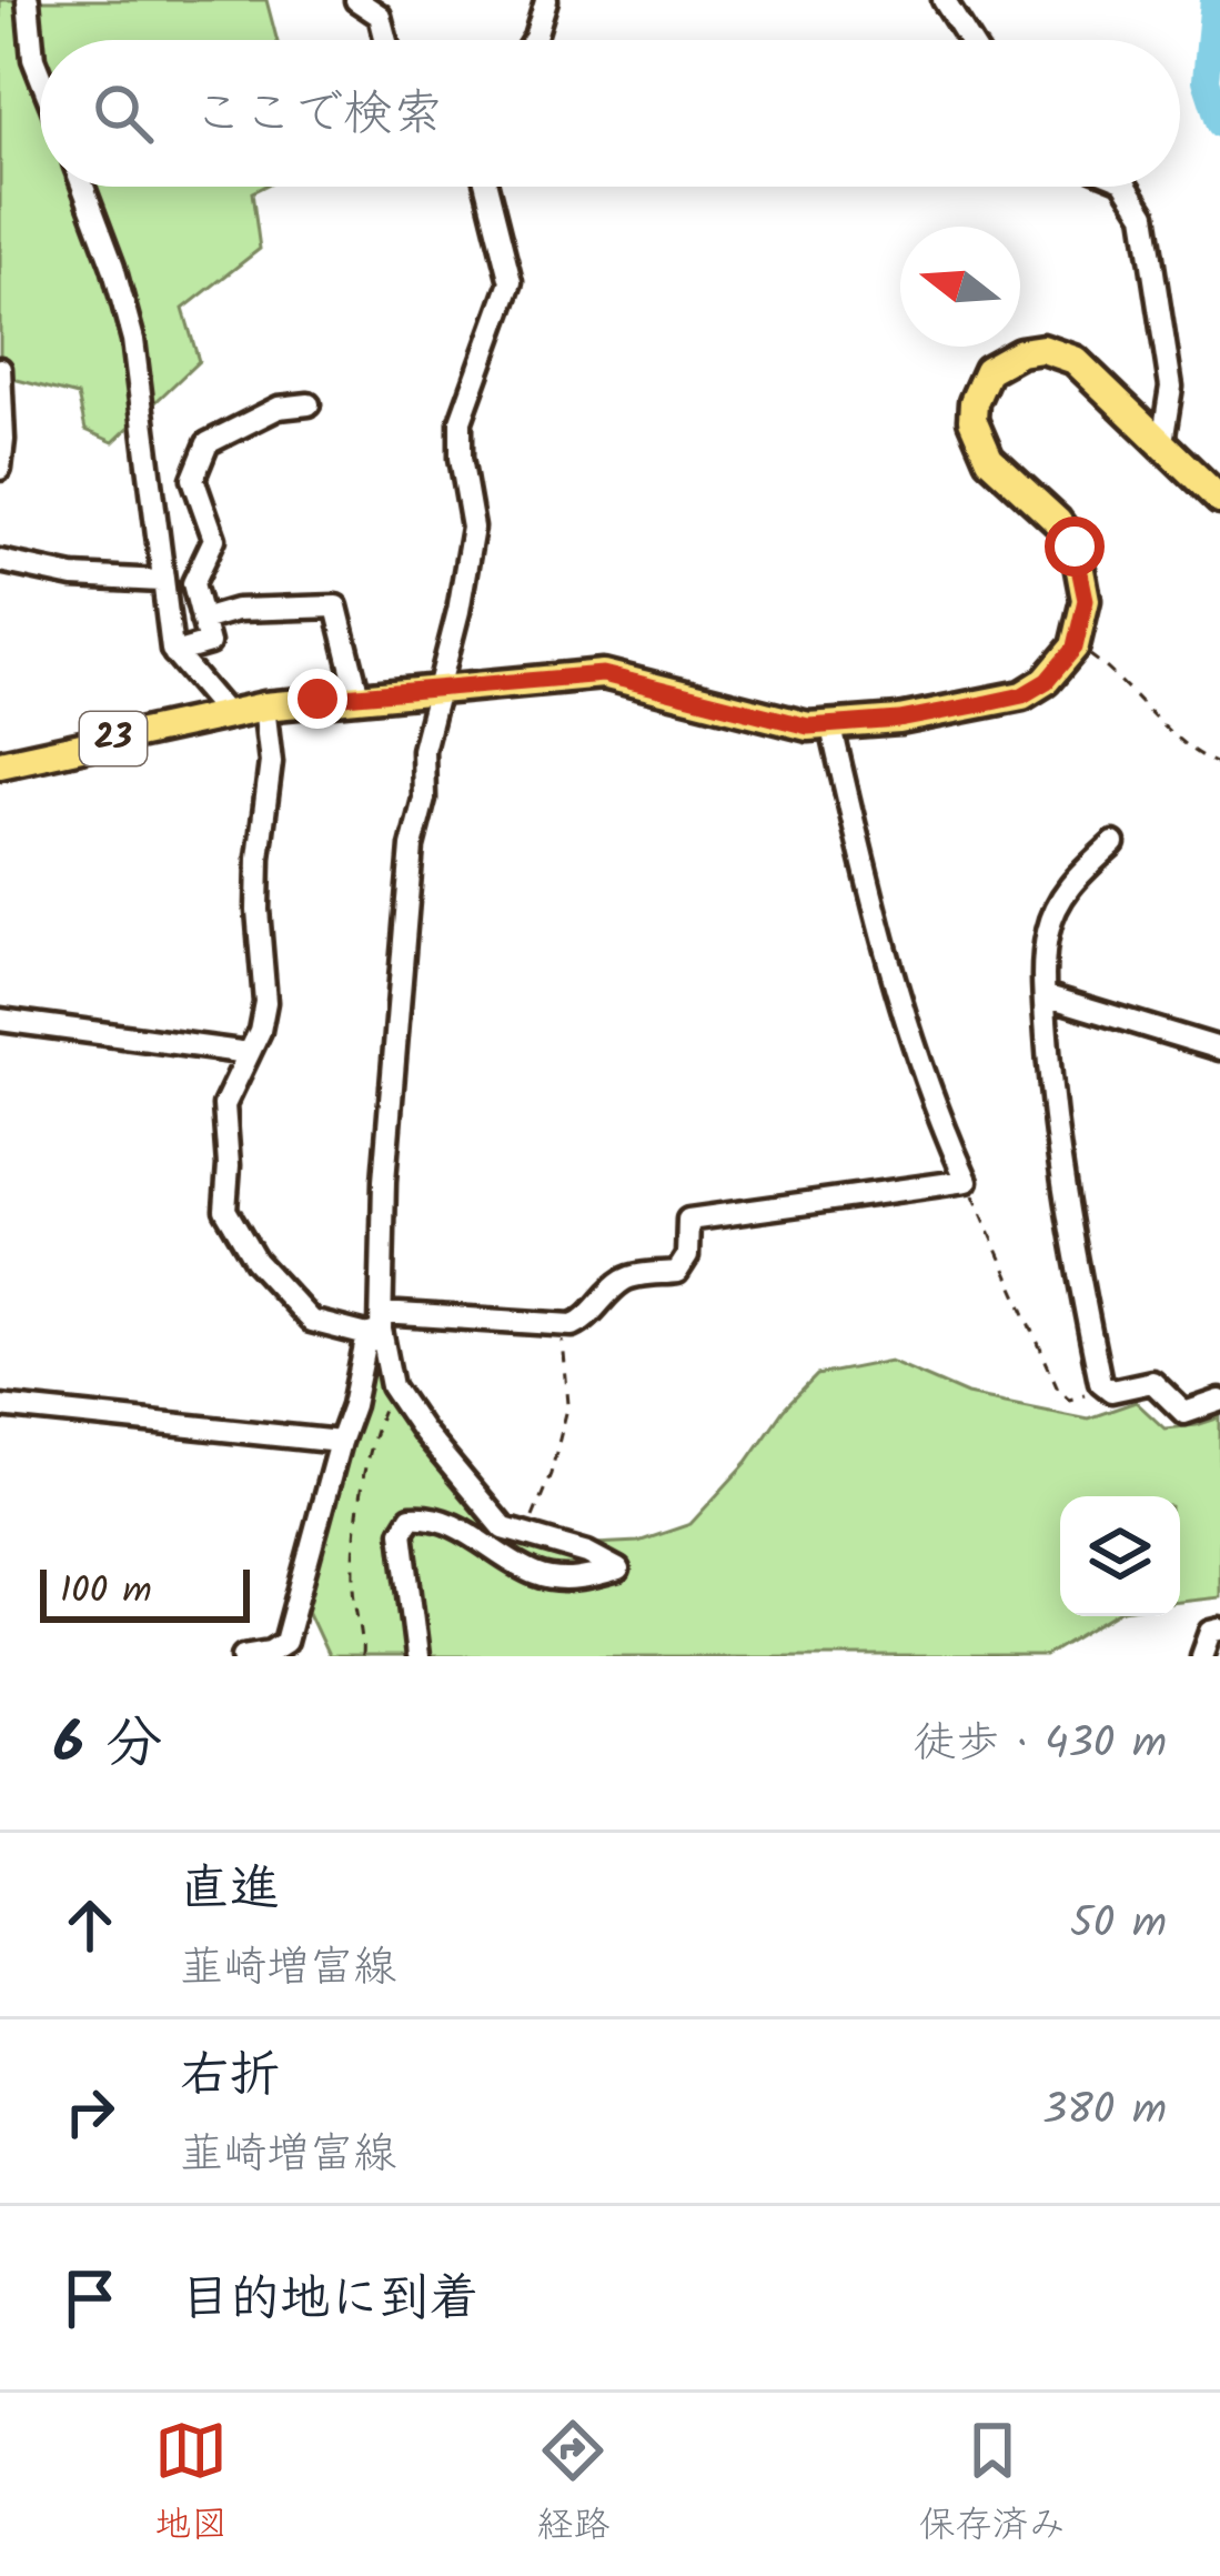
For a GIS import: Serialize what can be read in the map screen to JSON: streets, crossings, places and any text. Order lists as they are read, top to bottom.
{
  "streets": {
    "main road": ["23"]
  },
  "scale_bar": "100 m",
  "north": "left",
  "page": {
    "search": "ここで検索",
    "scale": "100 m",
    "heading": ["6 分", "徒歩 · 430 m"],
    "list": [
      ["直進", "韮崎増富線", "50 m"],
      ["右折", "韮崎増富線", "380 m"],
      "目的地に到着"
    ],
    "nav": ["地図", "経路", "保存済み"]
  }
}
